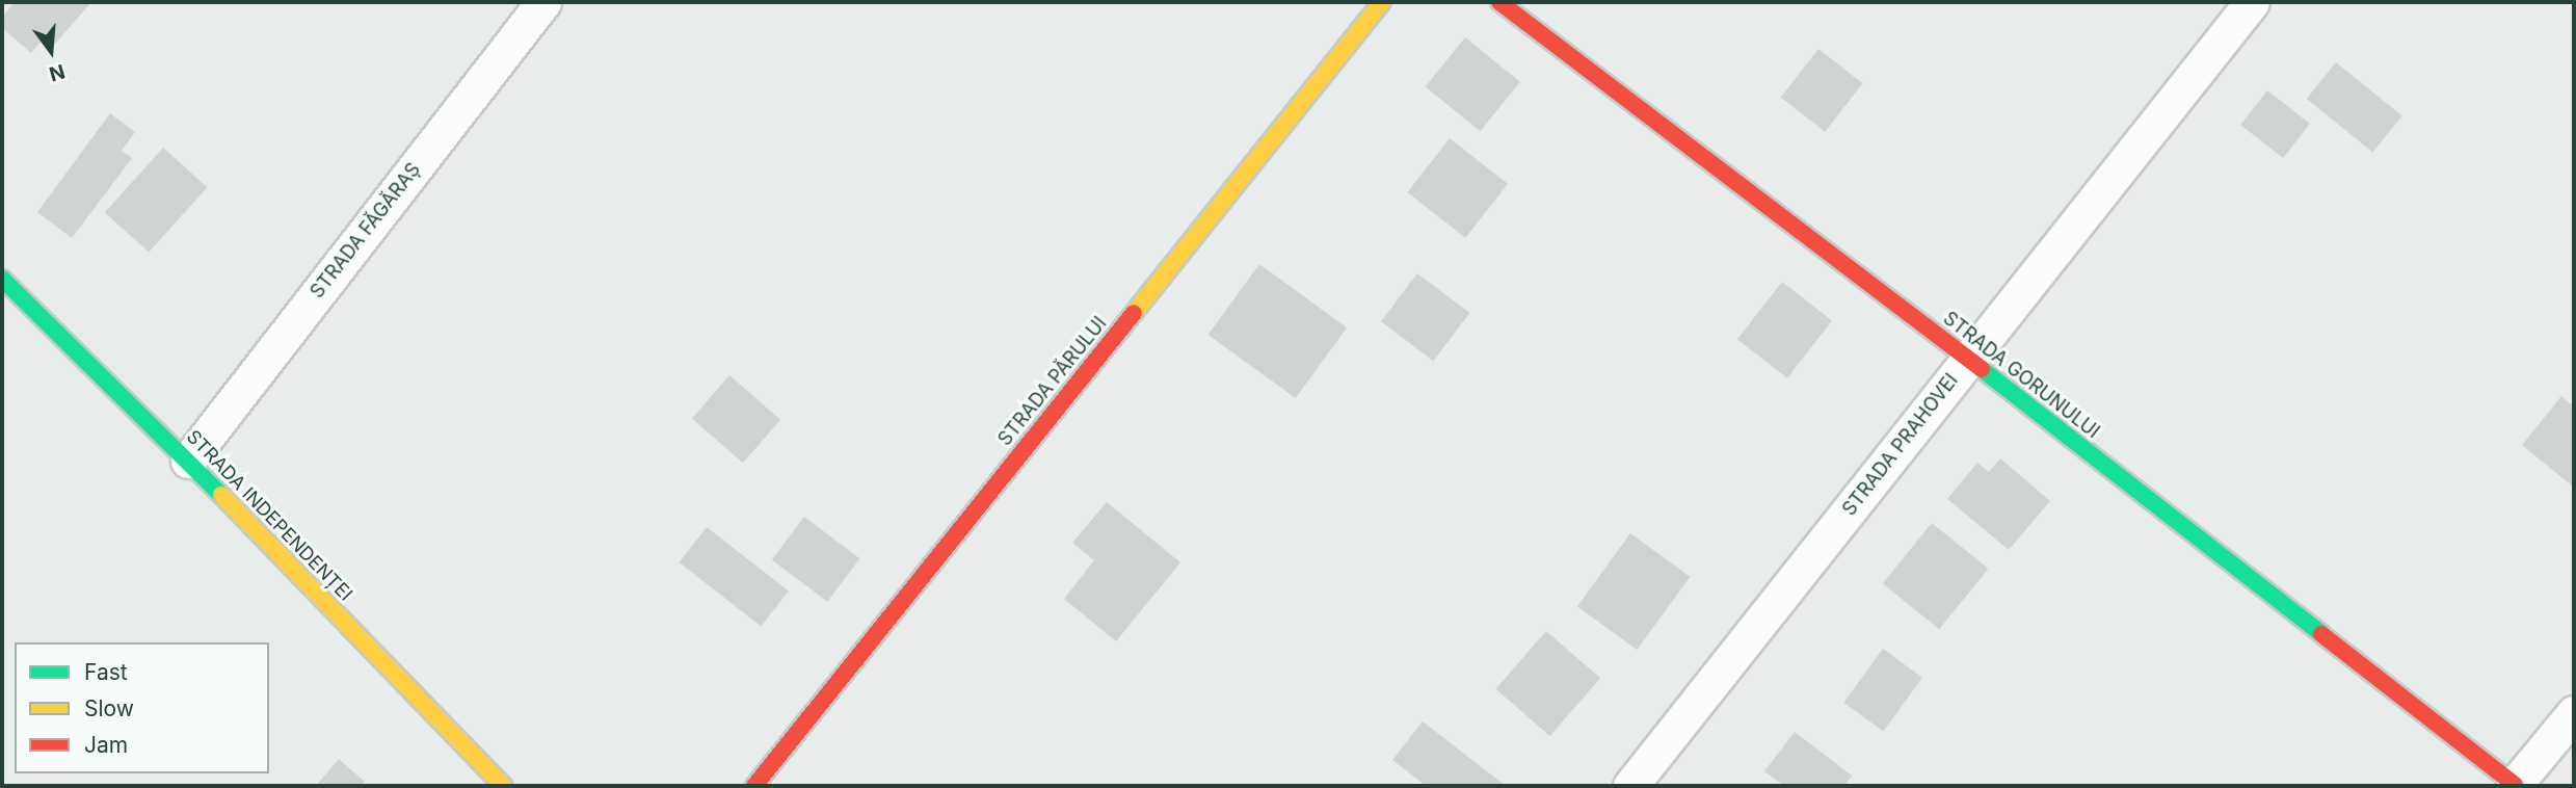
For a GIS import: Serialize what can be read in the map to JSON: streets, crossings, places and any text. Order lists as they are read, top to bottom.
{
  "streets": {
    "street": [
      "STRADA FĂGĂRAȘ",
      "STRADA GORUNULUI",
      "STRADA PĂRULUI",
      "STRADA PRAHOVEI",
      "STRADA INDEPENDENȚEI"
    ]
  },
  "crossings": [
    ["STRADA FĂGĂRAȘ", "STRADA INDEPENDENȚEI"],
    ["STRADA GORUNULUI", "STRADA PRAHOVEI"]
  ],
  "legend": ["Fast", "Slow", "Jam"],
  "north": "bottom"
}
